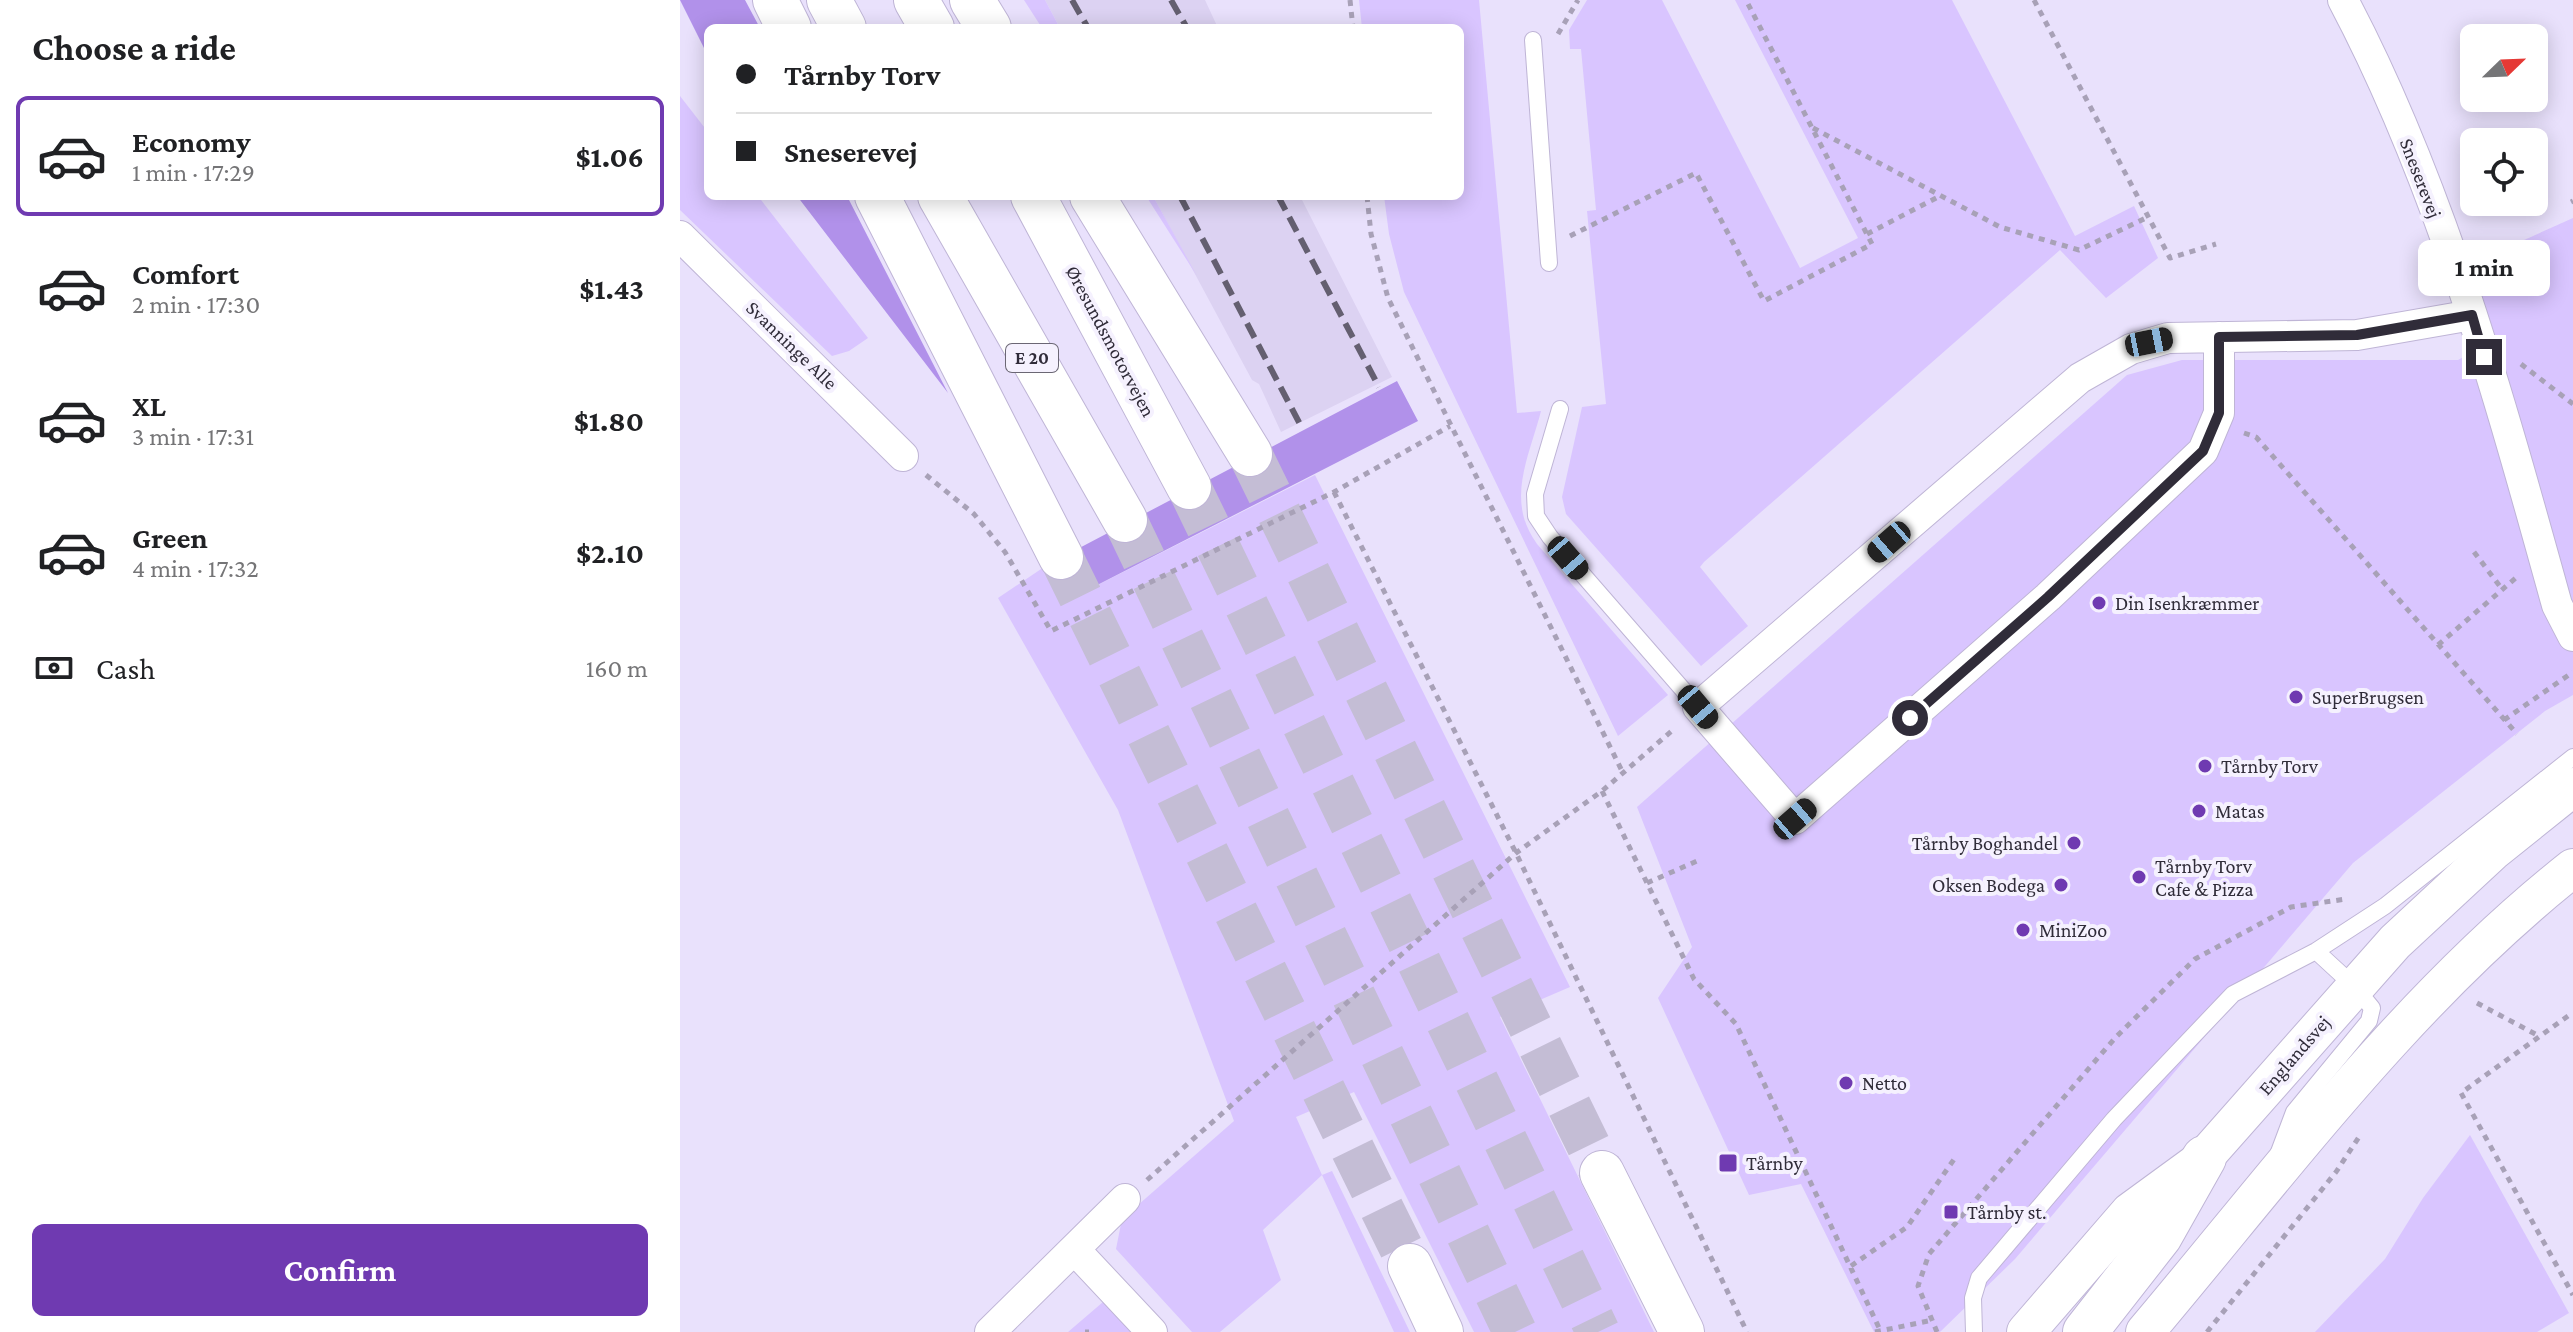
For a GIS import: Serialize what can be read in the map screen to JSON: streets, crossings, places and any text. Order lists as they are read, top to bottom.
{
  "streets": {
    "highway": ["Øresundsmotorvejen", "E 20"],
    "street": ["Sneserevej", "Svanninge Alle", "Englandsvej"]
  },
  "places": {
    "other": [
      "Din Isenkræmmer",
      "SuperBrugsen",
      "Tårnby Torv",
      "Matas",
      "Tårnby Boghandel",
      "Tårnby Torv Cafe & Pizza",
      "Oksen Bodega",
      "MiniZoo",
      "Netto"
    ],
    "transit": ["Tårnby", "Tårnby st."]
  },
  "north": "top right",
  "page": {
    "heading": "Choose a ride",
    "banner": ["Tårnby Torv", "Sneserevej"],
    "list": [
      {
        "name": "Economy",
        "note": "1 min · 17:29",
        "value": "$1.06"
      },
      {
        "name": "Comfort",
        "note": "2 min · 17:30",
        "value": "$1.43"
      },
      {
        "name": "XL",
        "note": "3 min · 17:31",
        "value": "$1.80"
      },
      {
        "name": "Green",
        "note": "4 min · 17:32",
        "value": "$2.10"
      }
    ],
    "bubble": "1 min",
    "pay": ["Cash", "160 m"],
    "buttons": "Confirm"
  }
}
